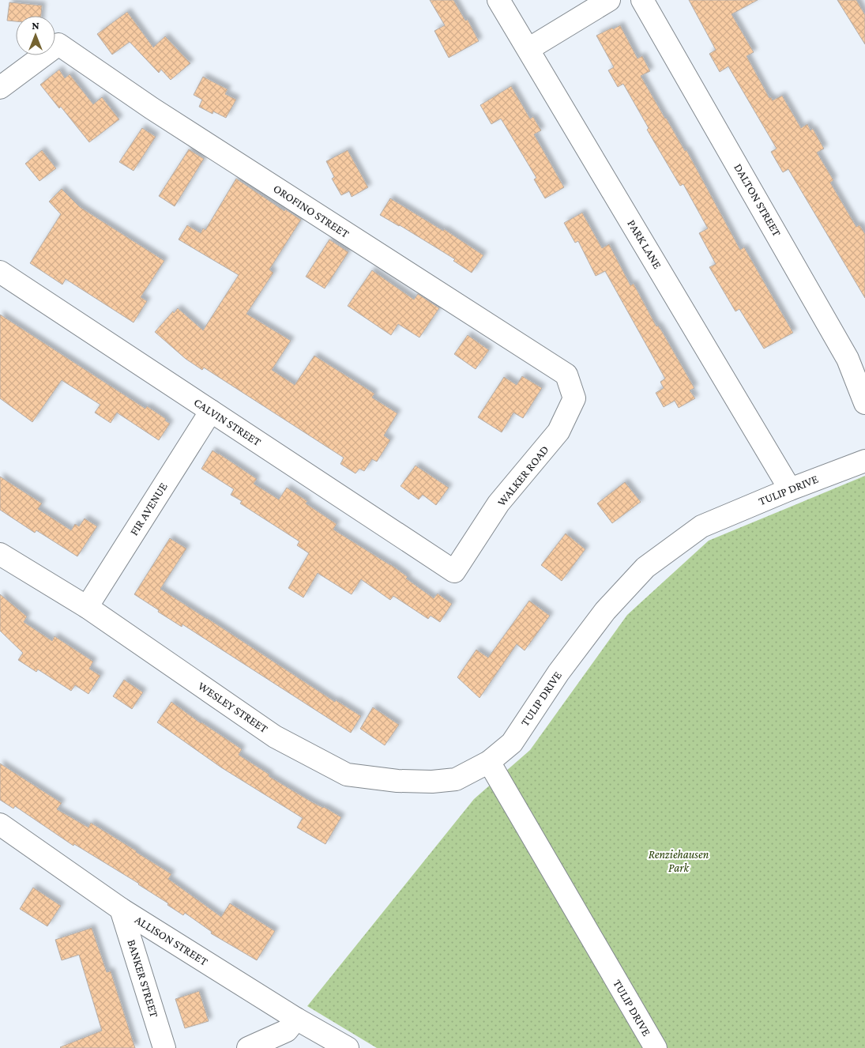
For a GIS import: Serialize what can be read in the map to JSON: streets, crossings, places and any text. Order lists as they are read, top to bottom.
{
  "streets": {
    "street": [
      "DALTON STREET",
      "OROFINO STREET",
      "PARK LANE",
      "CALVIN STREET",
      "WALKER ROAD",
      "TULIP DRIVE",
      "FIR AVENUE",
      "WESLEY STREET",
      "ALLISON STREET",
      "BANKER STREET"
    ]
  },
  "crossings": [
    ["OROFINO STREET", "WALKER ROAD"],
    ["PARK LANE", "TULIP DRIVE"],
    ["CALVIN STREET", "WALKER ROAD"],
    ["CALVIN STREET", "FIR AVENUE"],
    ["TULIP DRIVE", "WESLEY STREET"],
    ["FIR AVENUE", "WESLEY STREET"],
    ["ALLISON STREET", "BANKER STREET"]
  ],
  "parks": ["Renziehausen Park"],
  "north": "top"
}
